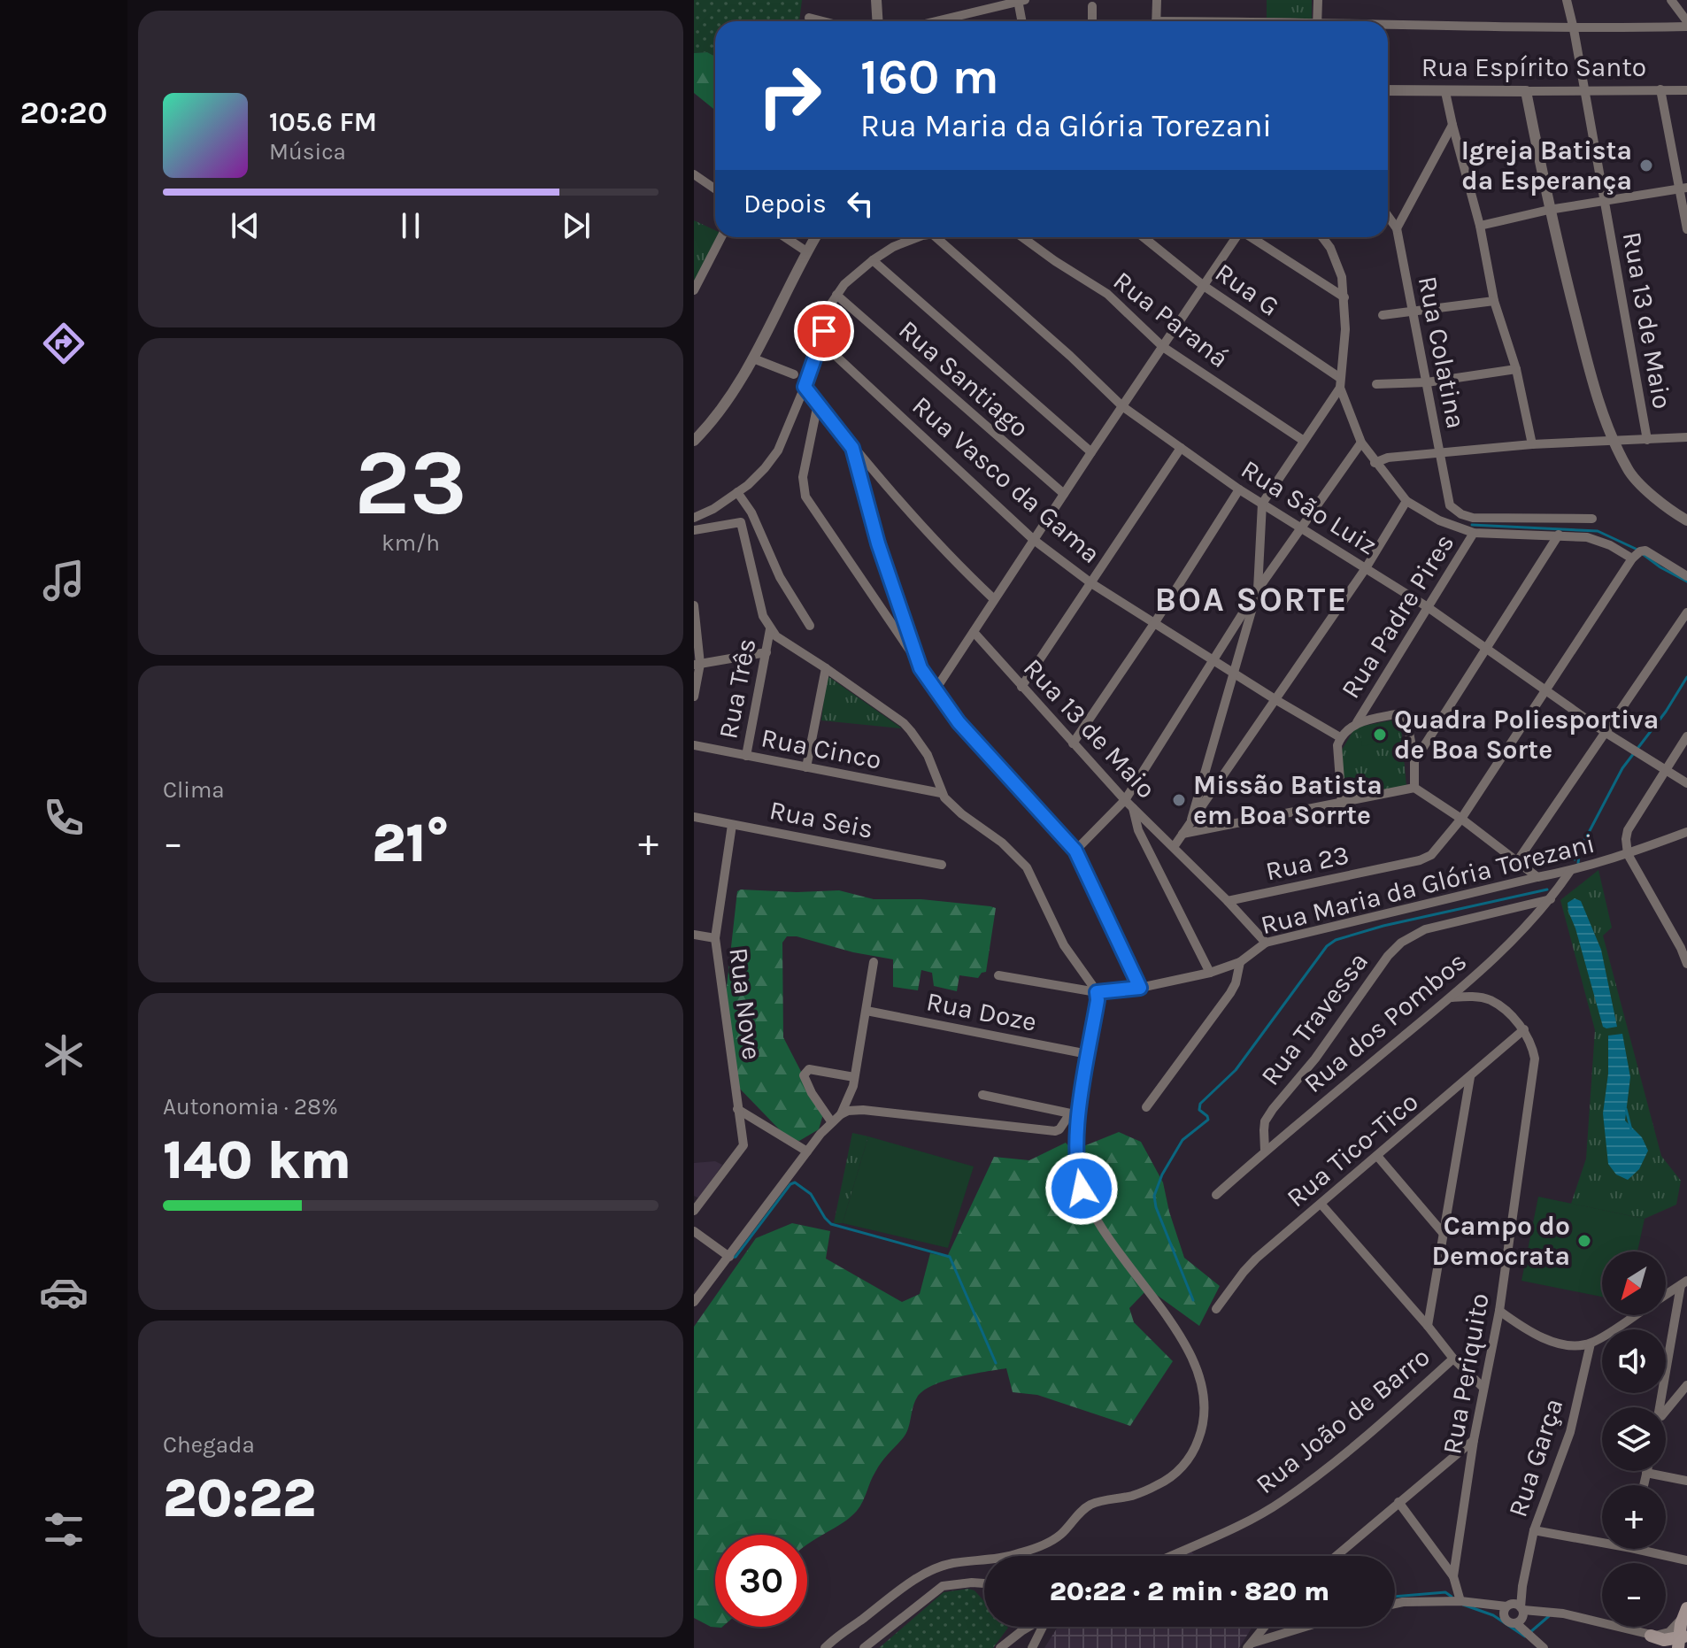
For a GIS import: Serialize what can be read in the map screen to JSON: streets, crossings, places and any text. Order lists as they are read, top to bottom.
{
  "streets": {
    "street": [
      "Rua Espírito Santo",
      "Rua G",
      "Rua Paraná",
      "Rua 13 de Maio",
      "Rua Colatina",
      "Rua Santiago",
      "Rua Vasco da Gama",
      "Rua São Luiz",
      "Rua Padre Pires",
      "Rua Três",
      "Rua Cinco",
      "Rua Seis",
      "Rua 23",
      "Rua Maria da Glória Torezani",
      "Rua Nove",
      "Rua Doze",
      "Rua Travessa",
      "Rua dos Pombos",
      "Rua Tico-Tico",
      "Rua Periquito",
      "Rua João de Barro",
      "Rua Garça"
    ]
  },
  "crossings": [
    ["Rua Espírito Santo", "Rua 13 de Maio"],
    ["Rua 13 de Maio", "Rua 23"],
    ["Rua 13 de Maio", "Rua Maria da Glória Torezani"],
    ["Rua Vasco da Gama", "Rua Padre Pires"],
    ["Rua São Luiz", "Rua Padre Pires"],
    ["Rua São Luiz", "Rua 23"],
    ["Rua Três", "Rua Cinco"],
    ["Rua Seis", "Rua Nove"],
    ["Rua Maria da Glória Torezani", "Rua dos Pombos"],
    ["Rua Travessa", "Rua dos Pombos"],
    ["Rua Tico-Tico", "Rua Periquito"]
  ],
  "districts": ["BOA SORTE"],
  "places": [
    "Igreja Batista da Esperança",
    "Quadra Poliesportiva de Boa Sorte",
    "Missão Batista em Boa Sorrte",
    "Campo do Democrata"
  ],
  "north": "bottom left",
  "page": {
    "tabs": "20:20",
    "turn": ["160 m", "Rua Maria da Glória Torezani"],
    "song": ["105.6 FM", "Música"],
    "then": "Depois",
    "tile": [
      ["23", "km/h"],
      "Clima",
      ["Autonomia · 28%", "140 km"],
      ["Chegada", "20:22"]
    ],
    "heat": ["−", "21°", "+"],
    "map_buttons": ["+", "−"],
    "limit": "30",
    "trip": "20:22 · 2 min · 820 m"
  }
}
